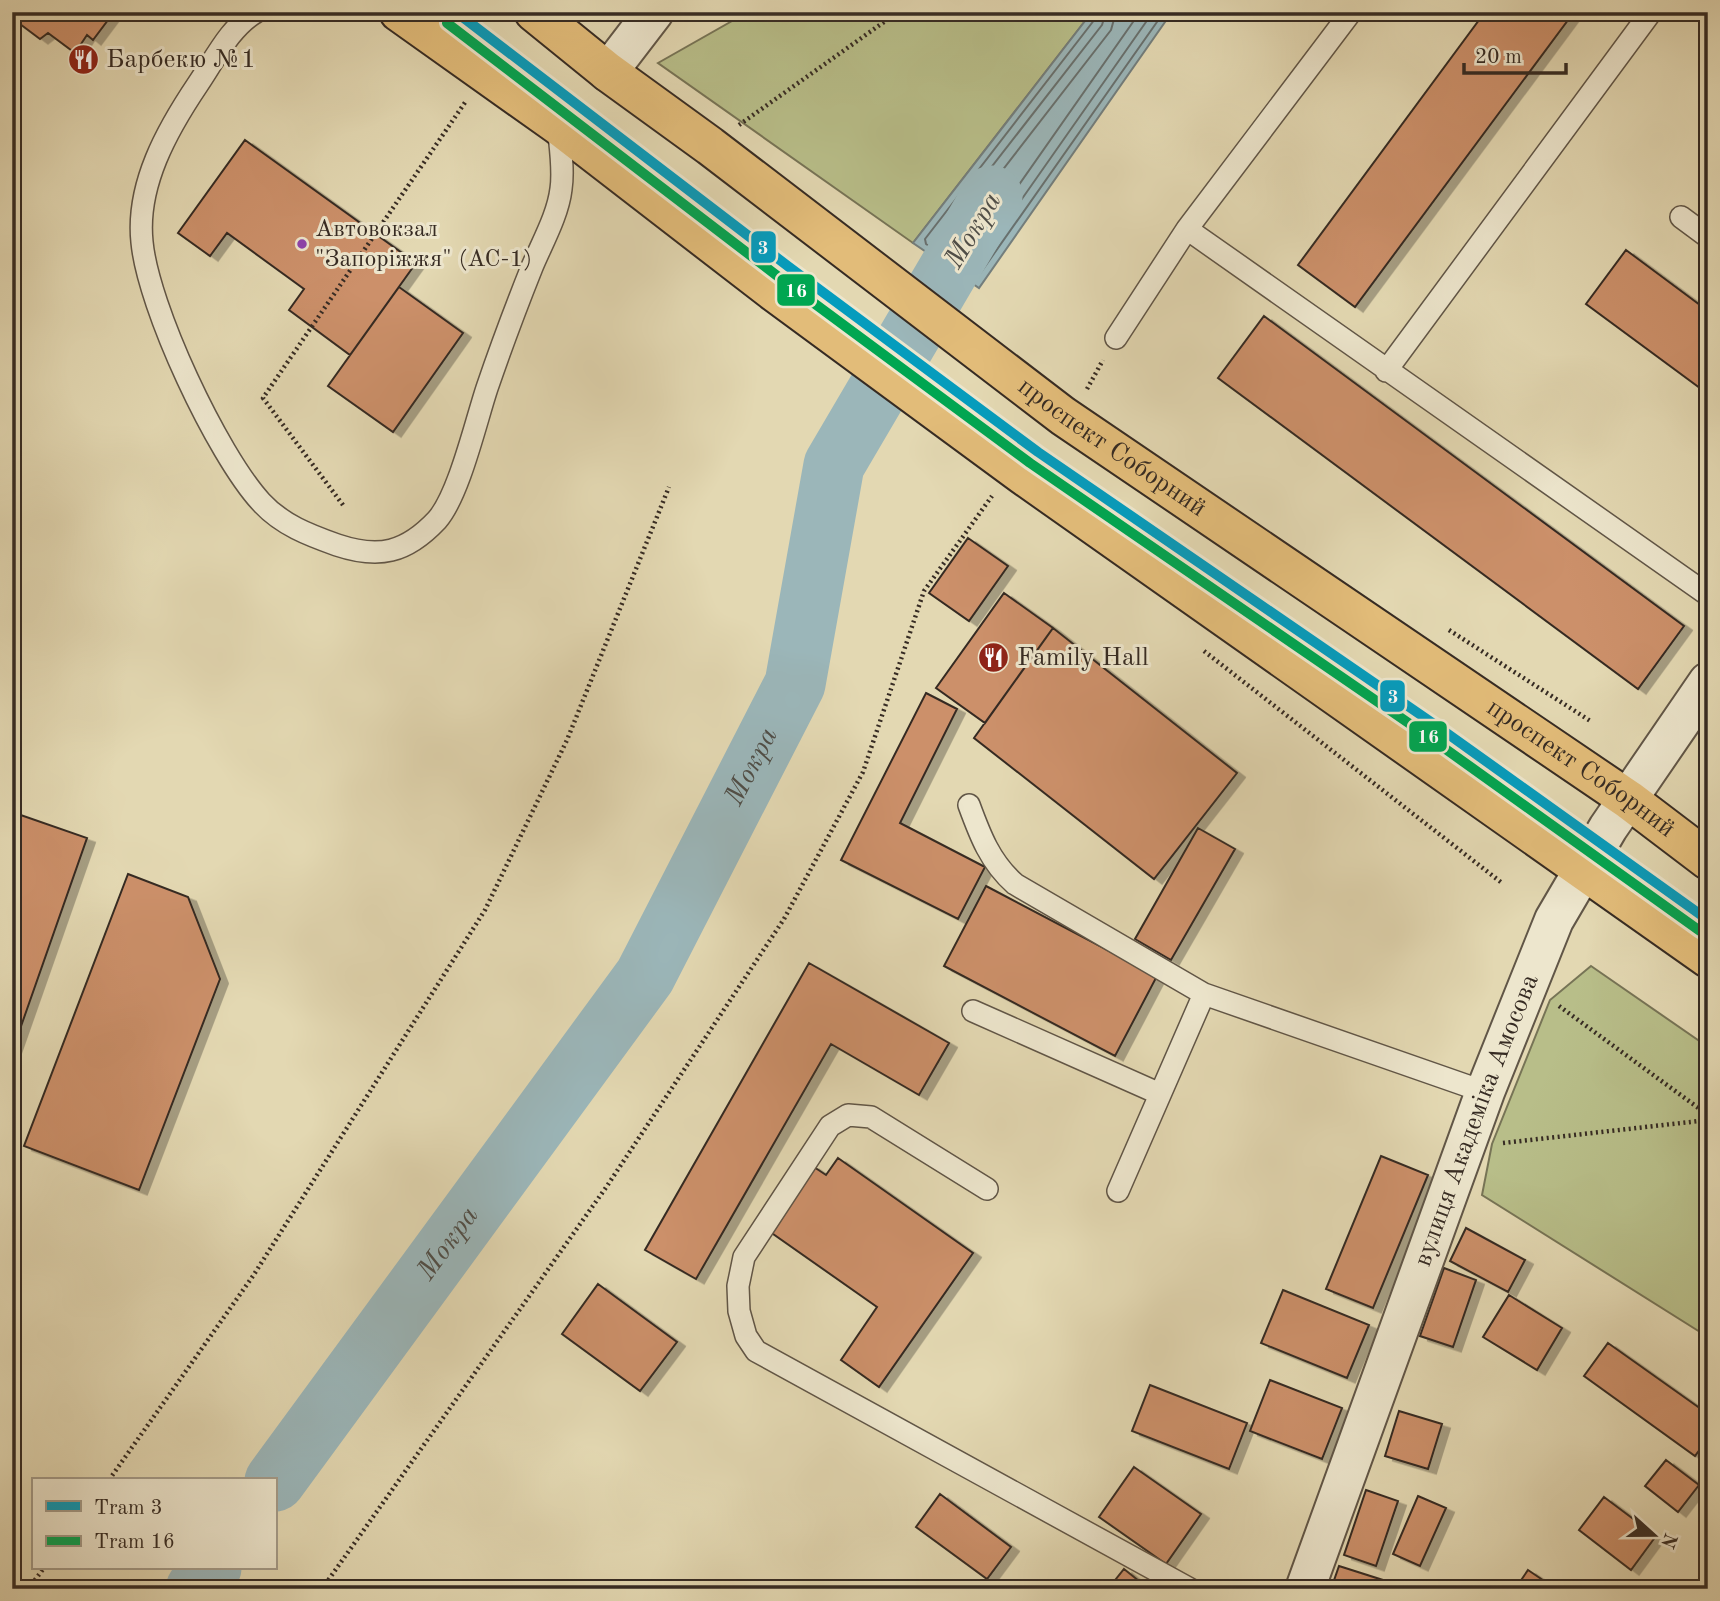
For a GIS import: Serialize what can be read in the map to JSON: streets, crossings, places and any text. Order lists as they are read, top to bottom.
{
  "streets": {
    "main road": ["проспект Соборний"],
    "street": ["вулиця Академіка Амосова"]
  },
  "crossings": [
    ["проспект Соборний", "вулиця Академіка Амосова"]
  ],
  "water": ["Мокра"],
  "places": {
    "restaurant": ["Барбекю №1", "Family Hall"],
    "other": ["Автовокзал \"Запоріжжя\" (АС-1)"]
  },
  "lines": ["tram line 3", "tram line 16"],
  "legend": ["Tram 3", "Tram 16"],
  "scale_bar": "20 m",
  "north": "right"
}
